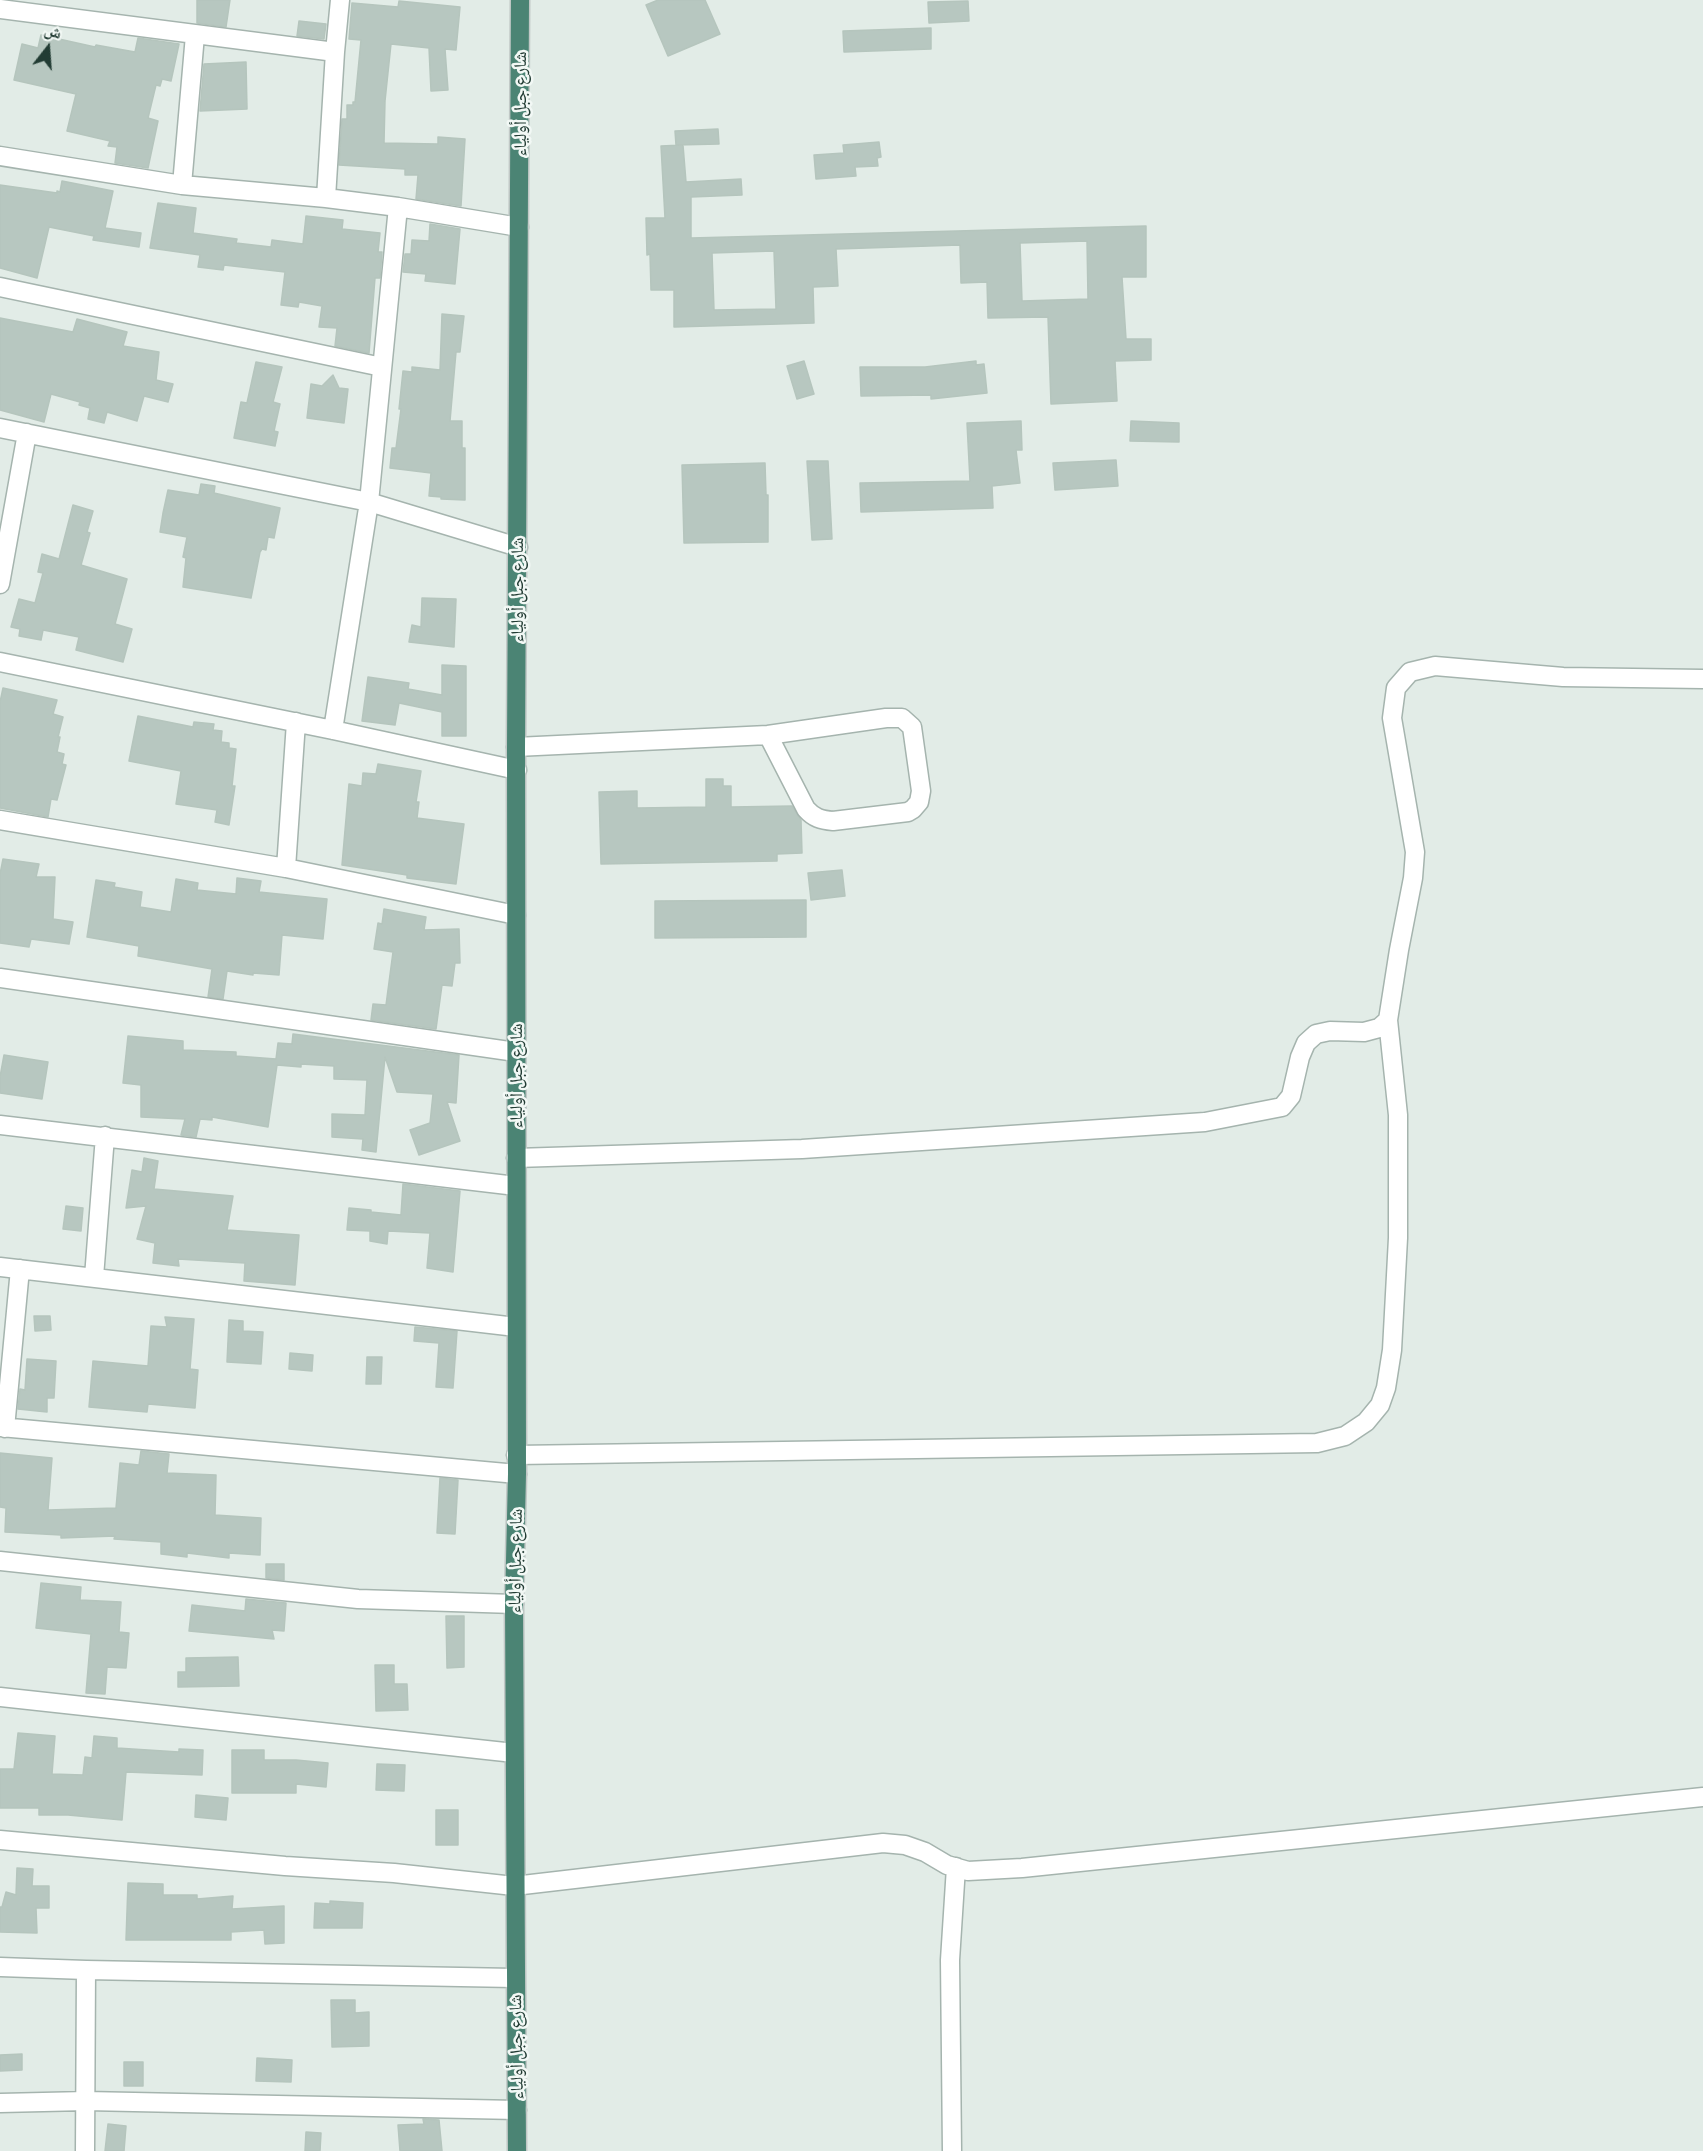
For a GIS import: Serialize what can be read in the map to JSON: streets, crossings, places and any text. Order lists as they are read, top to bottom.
{
  "streets": {
    "highway": ["شارع جبل أولياء"]
  },
  "north": "top"
}
